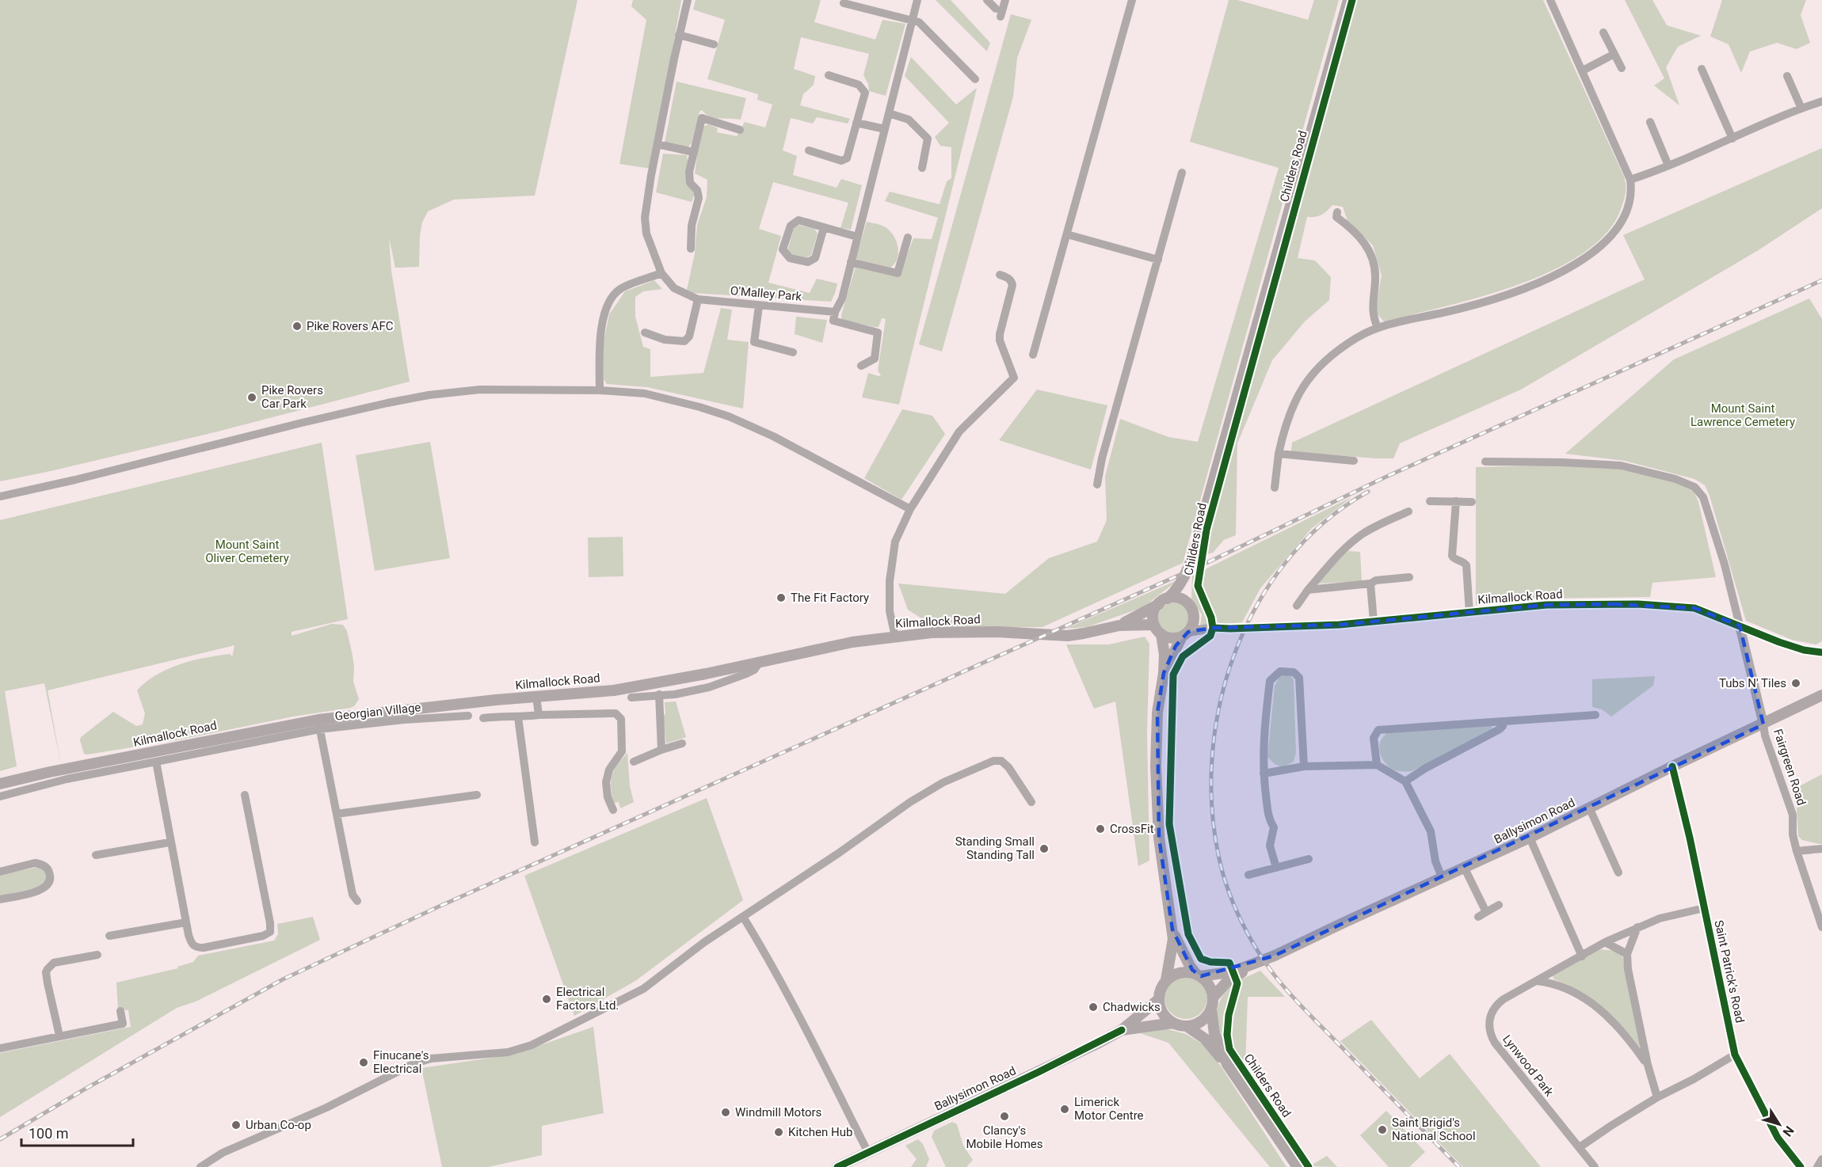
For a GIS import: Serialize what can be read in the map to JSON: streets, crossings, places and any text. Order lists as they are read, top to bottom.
{
  "streets": {
    "main road": ["Childers Road", "Kilmallock Road", "Ballysimon Road"],
    "street": [
      "O'Malley Park",
      "Georgian Village",
      "Fairgreen Road",
      "Saint Patrick's Road",
      "Lynwood Park"
    ]
  },
  "crossings": [
    ["Childers Road", "Kilmallock Road"],
    ["Childers Road", "Ballysimon Road"],
    ["Kilmallock Road", "Georgian Village"],
    ["Fairgreen Road", "Ballysimon Road"],
    ["Ballysimon Road", "Saint Patrick's Road"],
    ["Saint Patrick's Road", "Lynwood Park"]
  ],
  "parks": ["Mount Saint Lawrence Cemetery", "Mount Saint Oliver Cemetery"],
  "places": [
    "Pike Rovers AFC",
    "Pike Rovers Car Park",
    "The Fit Factory",
    "Tubs N' Tiles",
    "CrossFit",
    "Standing Small Standing Tall",
    "Electrical Factors Ltd.",
    "Chadwicks",
    "Finucane's Electrical",
    "Limerick Motor Centre",
    "Windmill Motors",
    "Clancy's Mobile Homes",
    "Urban Co-op",
    "Saint Brigid's National School",
    "Kitchen Hub"
  ],
  "scale_bar": "100 m",
  "north": "bottom right"
}
